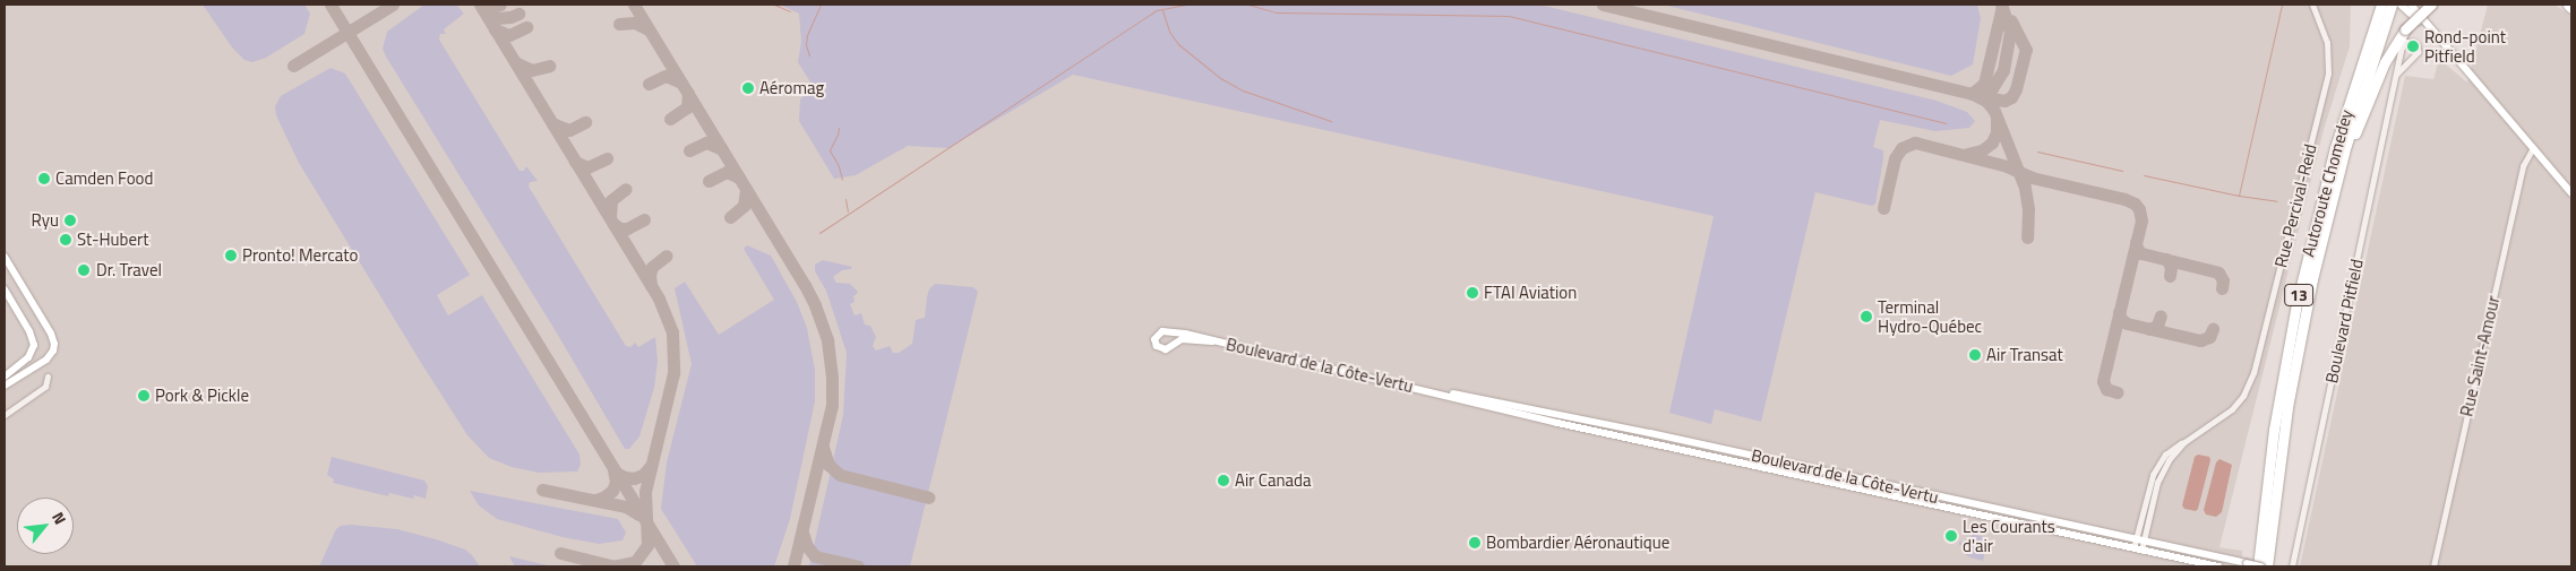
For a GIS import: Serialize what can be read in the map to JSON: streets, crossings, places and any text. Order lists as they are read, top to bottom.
{
  "streets": {
    "highway": ["Autoroute Chomedey", "13"],
    "street": [
      "Rue Percival-Reid",
      "Boulevard Pitfield",
      "Rue Saint-Amour",
      "Boulevard de la Côte-Vertu"
    ]
  },
  "crossings": [
    ["Autoroute Chomedey", "Boulevard de la Côte-Vertu"],
    ["Rue Percival-Reid", "Boulevard de la Côte-Vertu"]
  ],
  "places": [
    "Rond-point Pitfield",
    "Aéromag",
    "Camden Food",
    "Ryu",
    "St-Hubert",
    "Pronto! Mercato",
    "Dr. Travel",
    "FTAI Aviation",
    "Terminal Hydro-Québec",
    "Air Transat",
    "Pork & Pickle",
    "Air Canada",
    "Les Courants d'air",
    "Bombardier Aéronautique"
  ],
  "north": "top right"
}
